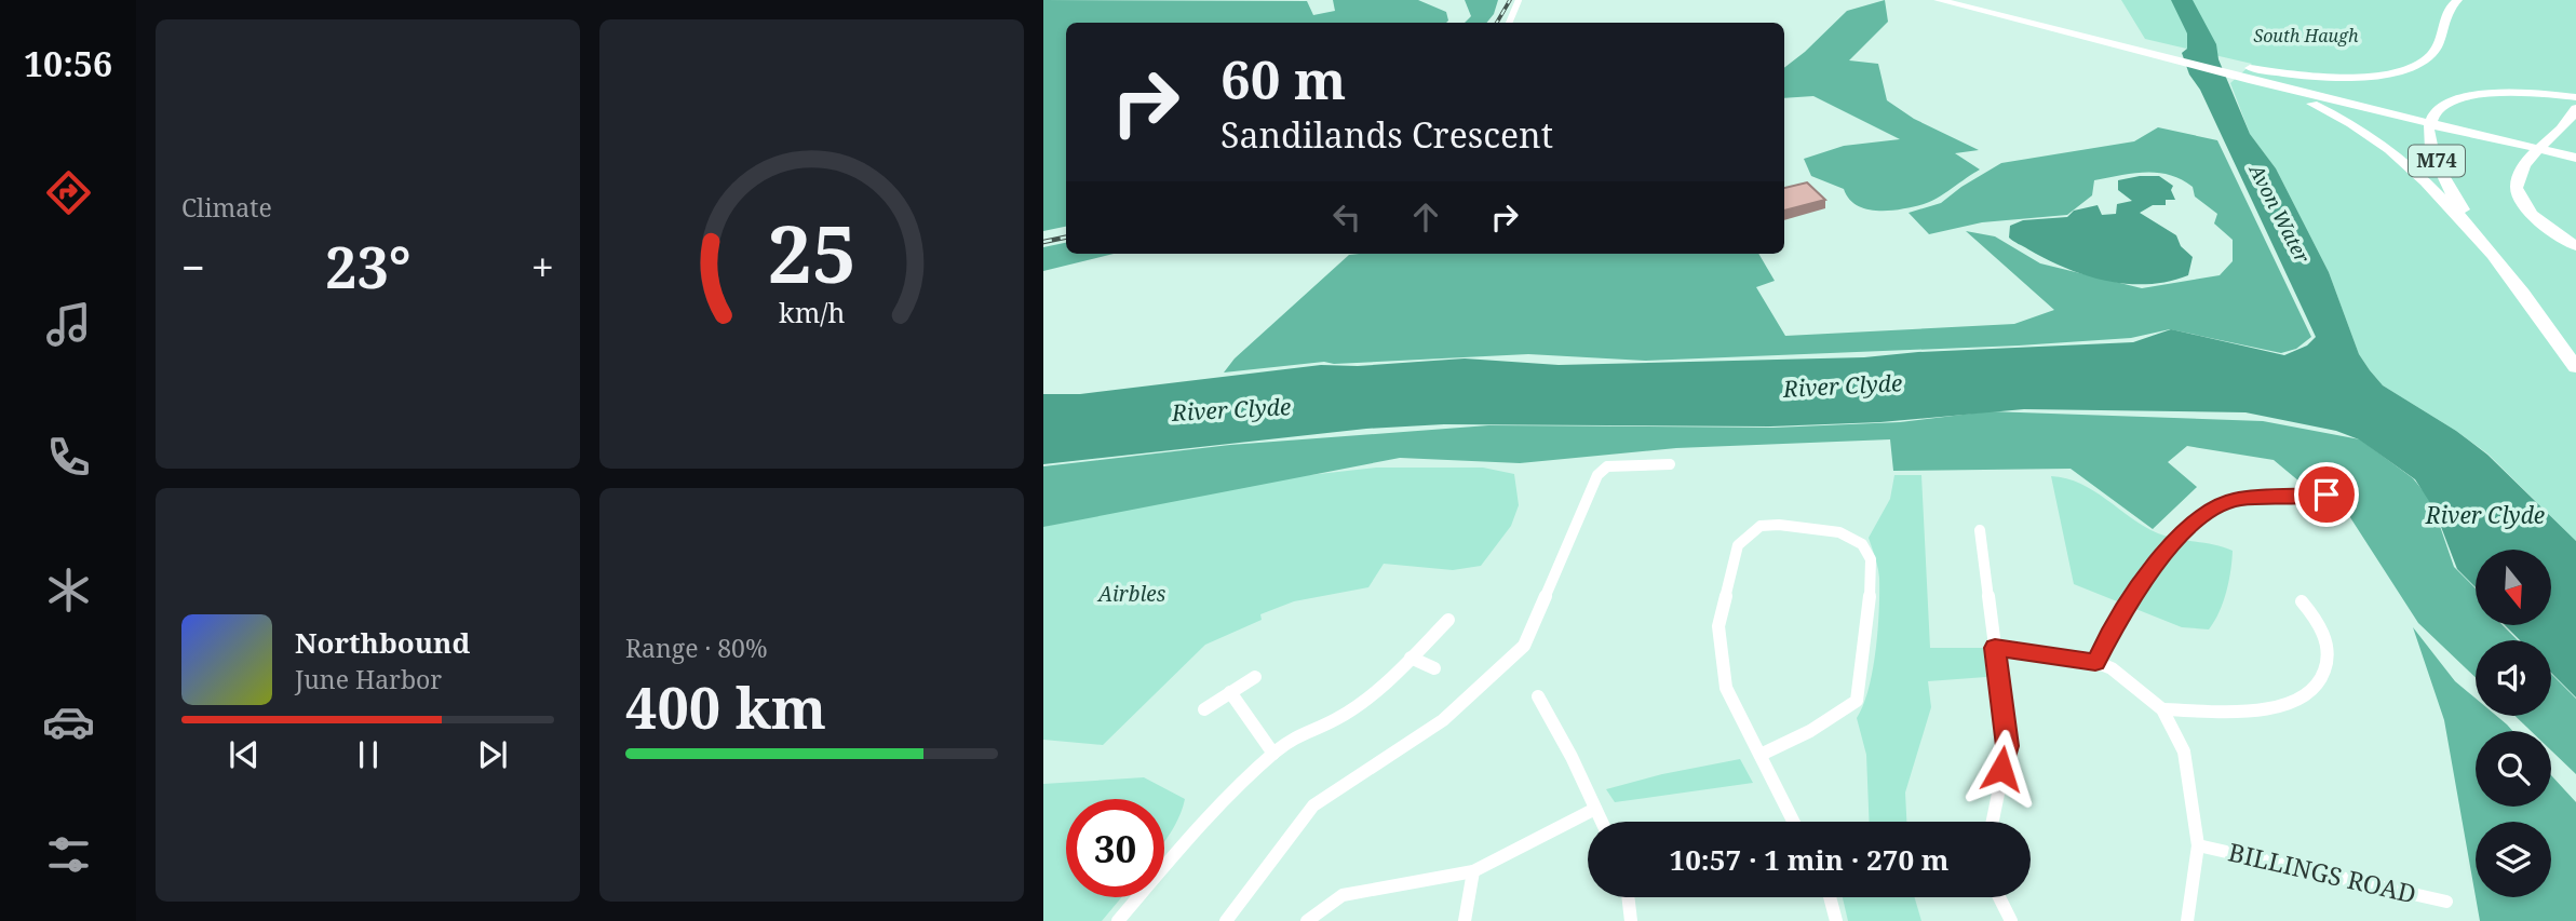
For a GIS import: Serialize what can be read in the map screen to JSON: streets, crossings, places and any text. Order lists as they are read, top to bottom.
{
  "streets": {
    "highway": ["M74"],
    "street": ["BILLINGS ROAD"]
  },
  "water": ["Avon Water", "River Clyde"],
  "parks": ["South Haugh", "Airbles"],
  "north": "bottom",
  "page": {
    "tabs": "10:56",
    "tile": [
      "Climate",
      ["Range · 80%", "400 km"]
    ],
    "turn": ["60 m", "Sandilands Crescent"],
    "heat": ["−", "23°", "+"],
    "song": ["Northbound", "June Harbor"],
    "limit": "30",
    "trip": "10:57 · 1 min · 270 m",
    "gauge": ["25", "km/h"]
  }
}
